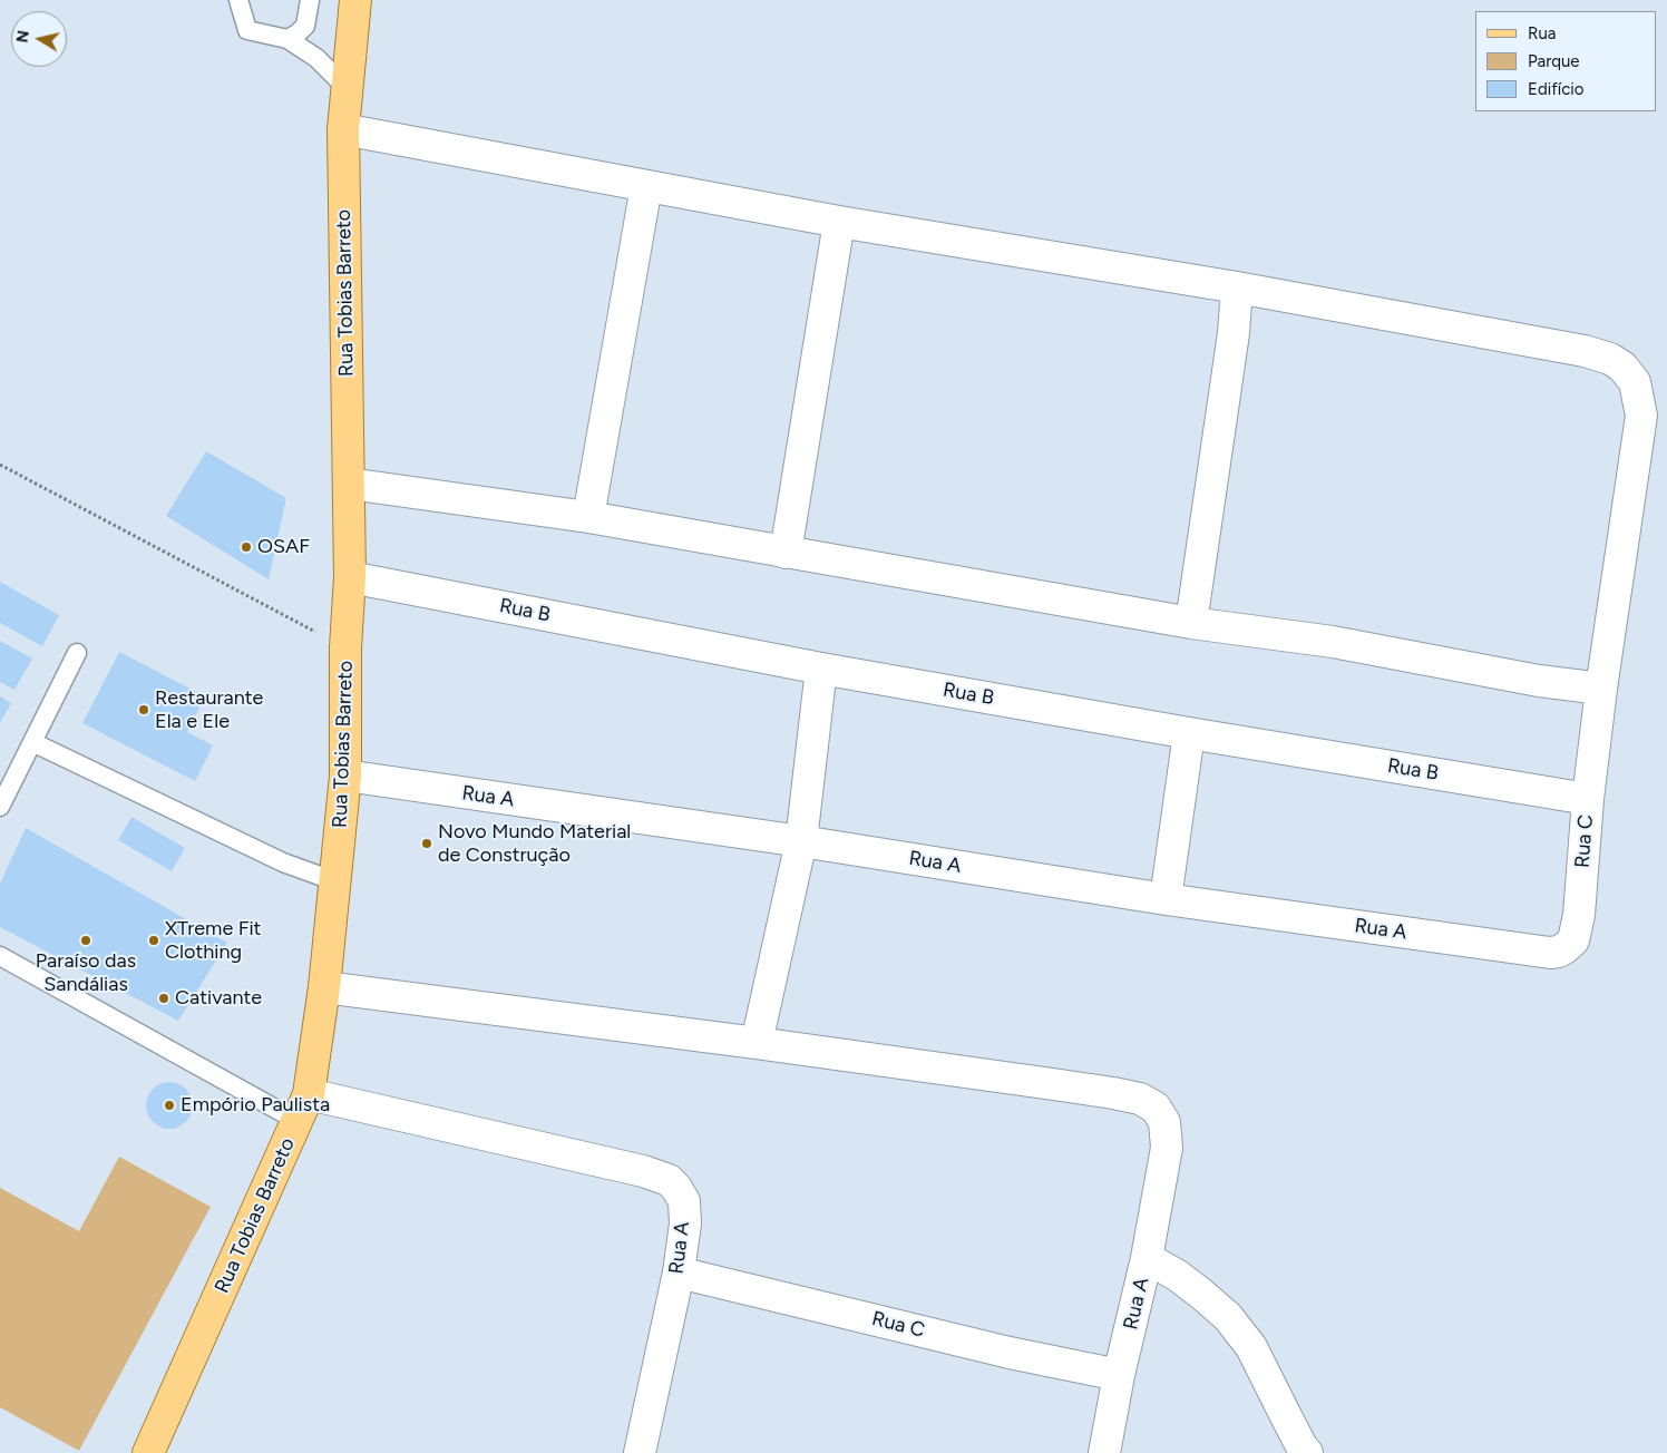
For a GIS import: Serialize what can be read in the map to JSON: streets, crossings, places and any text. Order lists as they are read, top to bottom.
{
  "streets": {
    "main road": ["Rua Tobias Barreto"],
    "street": ["Rua B", "Rua A", "Rua C"]
  },
  "crossings": [
    ["Rua Tobias Barreto", "Rua B"],
    ["Rua Tobias Barreto", "Rua A"],
    ["Rua Tobias Barreto", "Rua C"],
    ["Rua B", "Rua C"],
    ["Rua A", "Rua C"]
  ],
  "places": [
    "OSAF",
    "Restaurante Ela e Ele",
    "Novo Mundo Material de Construção",
    "Paraíso das Sandálias",
    "XTreme Fit Clothing",
    "Cativante",
    "Empório Paulista"
  ],
  "legend": ["Rua", "Parque", "Edifício"],
  "north": "left"
}
